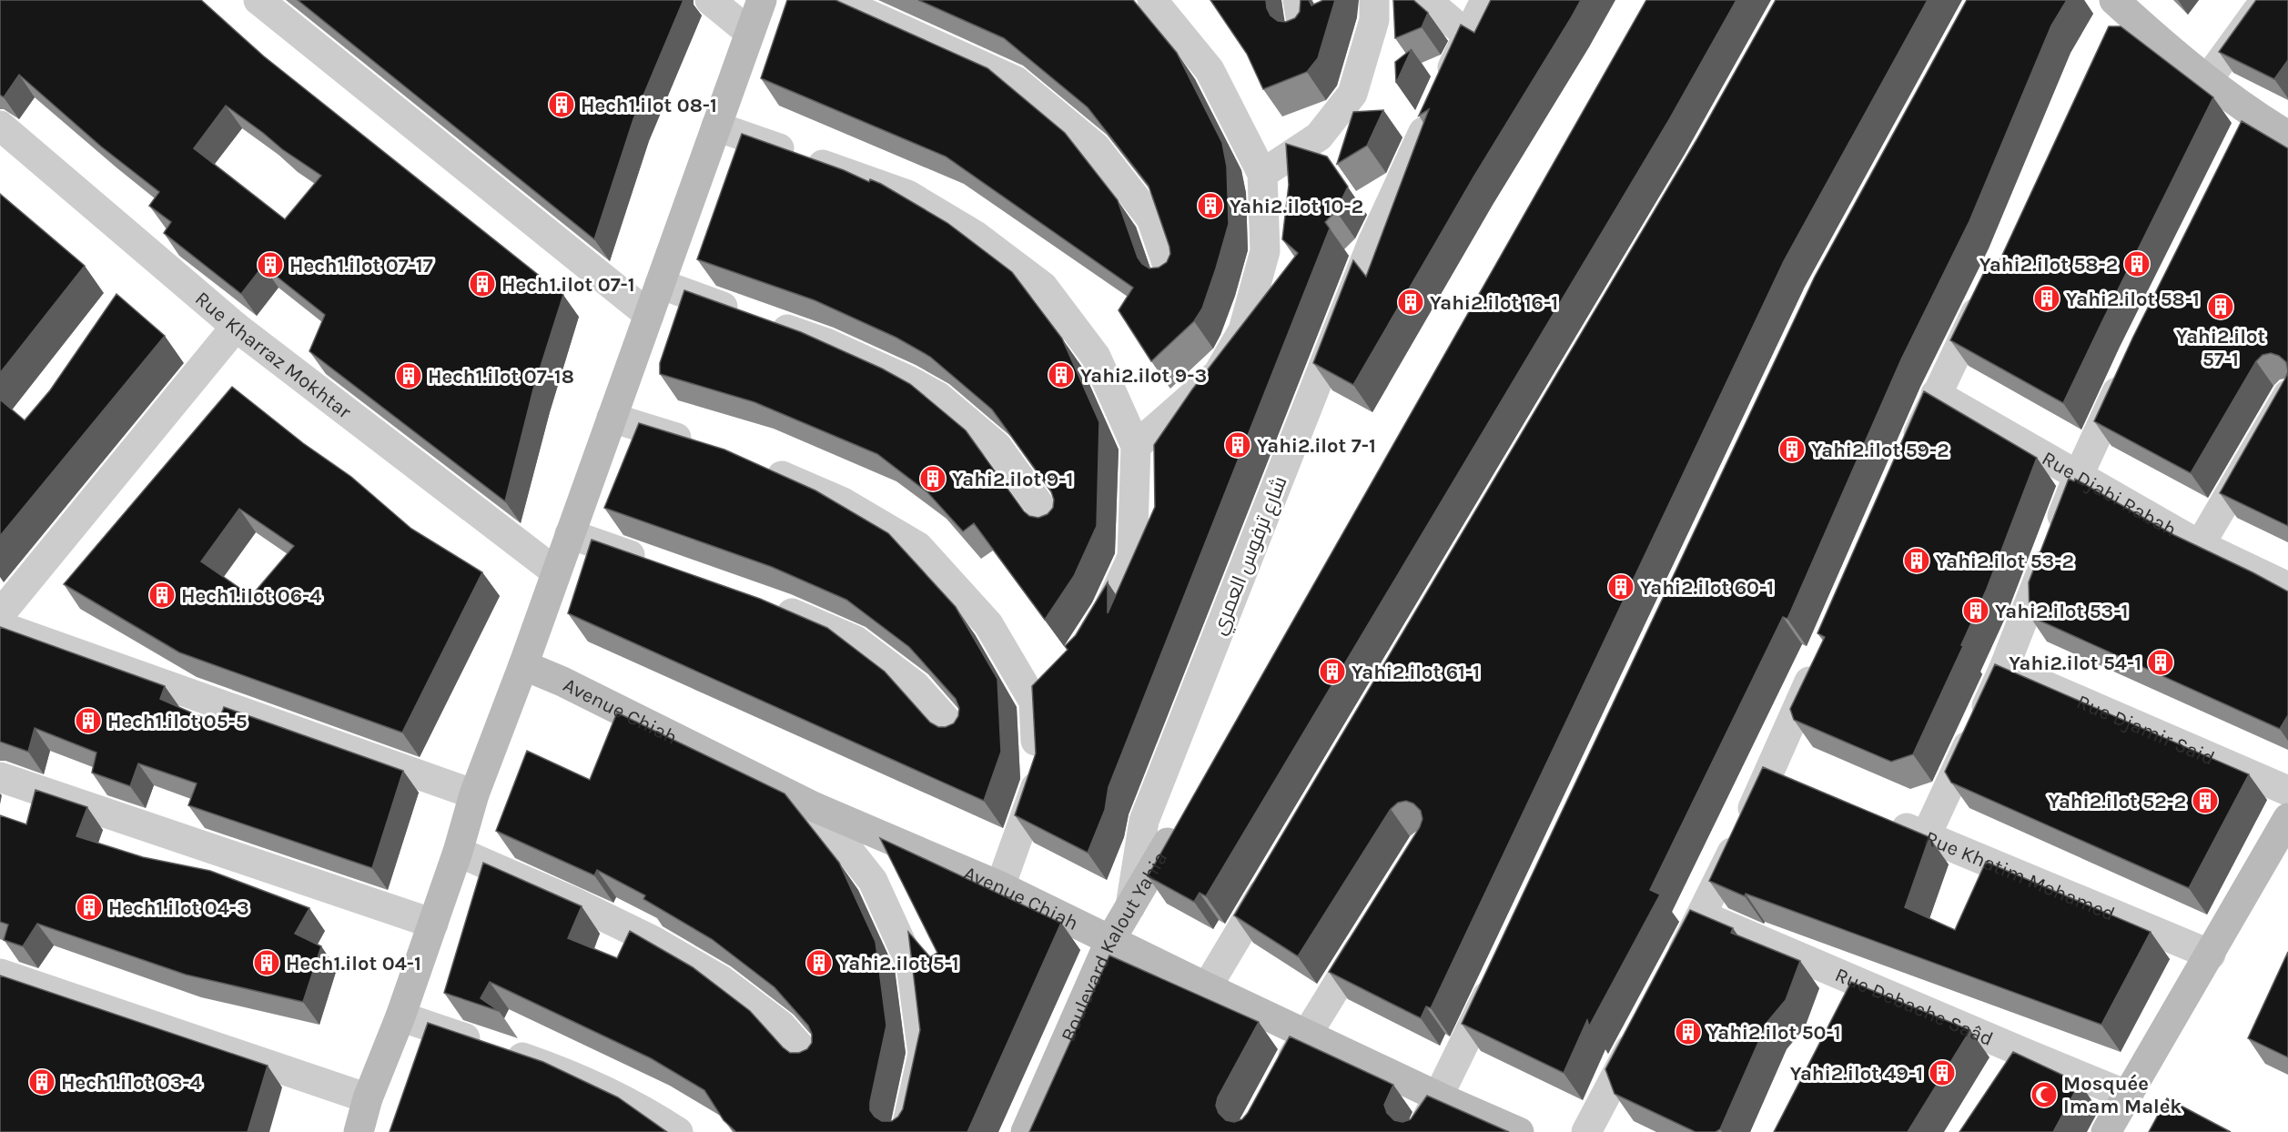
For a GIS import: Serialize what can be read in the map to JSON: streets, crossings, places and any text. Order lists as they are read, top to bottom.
{
  "streets": {
    "street": [
      "Rue Kharraz Mokhtar",
      "Rue Djabi Rabah",
      "شارع ترفوس العمري",
      "Avenue Chiah",
      "Rue Djamir Said",
      "Rue Khatim Mohamed",
      "Boulevard Kalout Yahia",
      "Rue Debache Saâd"
    ]
  },
  "crossings": [
    ["شارع ترفوس العمري", "Boulevard Kalout Yahia"],
    ["Avenue Chiah", "Boulevard Kalout Yahia"]
  ],
  "places": {
    "building": [
      "Hech1.ilot 08-1",
      "Yahi2.ilot 10-2",
      "Yahi2.ilot 58-2",
      "Hech1.ilot 07-17",
      "Hech1.ilot 07-1",
      "Yahi2.ilot 58-1",
      "Yahi2.ilot 16-1",
      "Yahi2.ilot 57-1",
      "Yahi2.ilot 9-3",
      "Hech1.ilot 07-18",
      "Yahi2.ilot 7-1",
      "Yahi2.ilot 59-2",
      "Yahi2.ilot 9-1",
      "Yahi2.ilot 53-2",
      "Yahi2.ilot 60-1",
      "Hech1.ilot 06-4",
      "Yahi2.ilot 53-1",
      "Yahi2.ilot 54-1",
      "Yahi2.ilot 61-1",
      "Hech1.ilot 05-5",
      "Yahi2.ilot 52-2",
      "Hech1.ilot 04-3",
      "Hech1.ilot 04-1",
      "Yahi2.ilot 5-1",
      "Yahi2.ilot 50-1",
      "Yahi2.ilot 49-1",
      "Hech1.ilot 03-4"
    ],
    "mosque": ["Mosquée Imam Malek"]
  }
}
